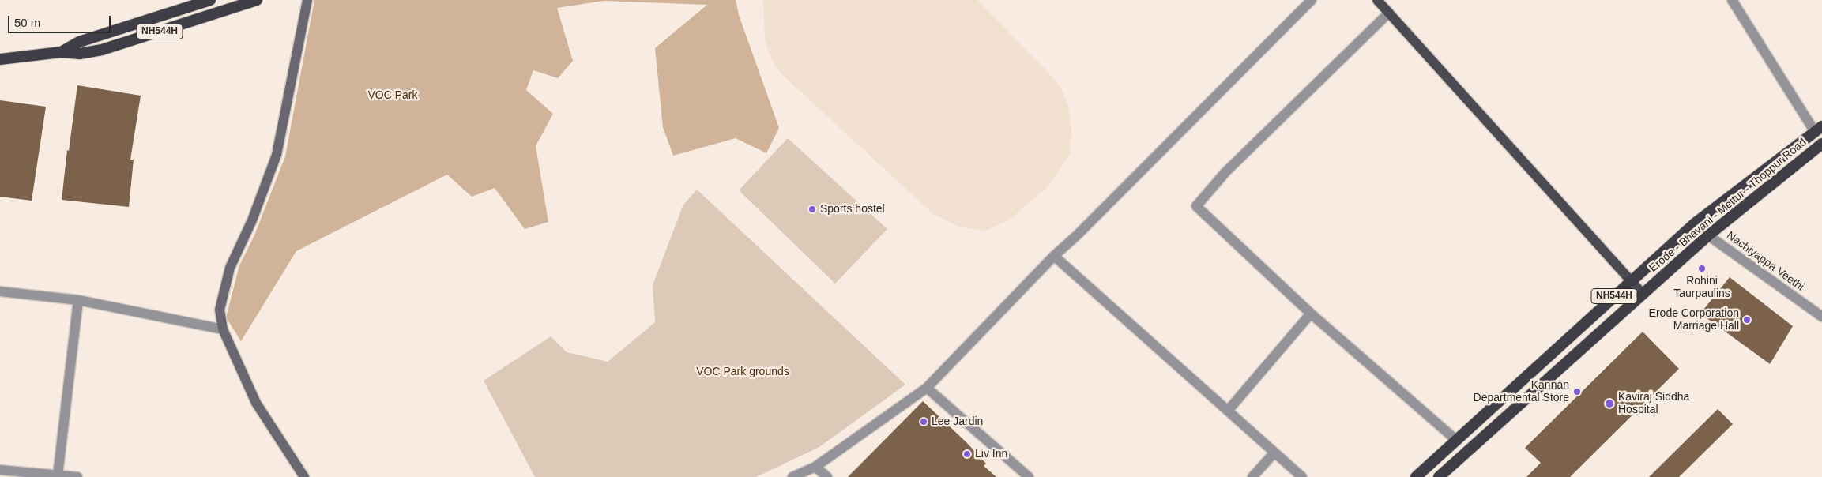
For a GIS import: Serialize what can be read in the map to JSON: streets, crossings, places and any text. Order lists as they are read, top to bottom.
{
  "streets": {
    "highway": ["NH544H", "Erode - Bhavani - Mettur - Thoppur Road"],
    "street": ["Nachiyappa Veethi"]
  },
  "crossings": [
    ["Erode - Bhavani - Mettur - Thoppur Road", "Nachiyappa Veethi"]
  ],
  "parks": ["VOC Park", "VOC Park grounds"],
  "places": [
    "Sports hostel",
    "Rohini Taurpaulins",
    "Erode Corporation Marriage Hall",
    "Kannan Departmental Store",
    "Kaviraj Siddha Hospital",
    "Lee Jardin",
    "Liv Inn"
  ],
  "scale_bar": "50 m"
}
